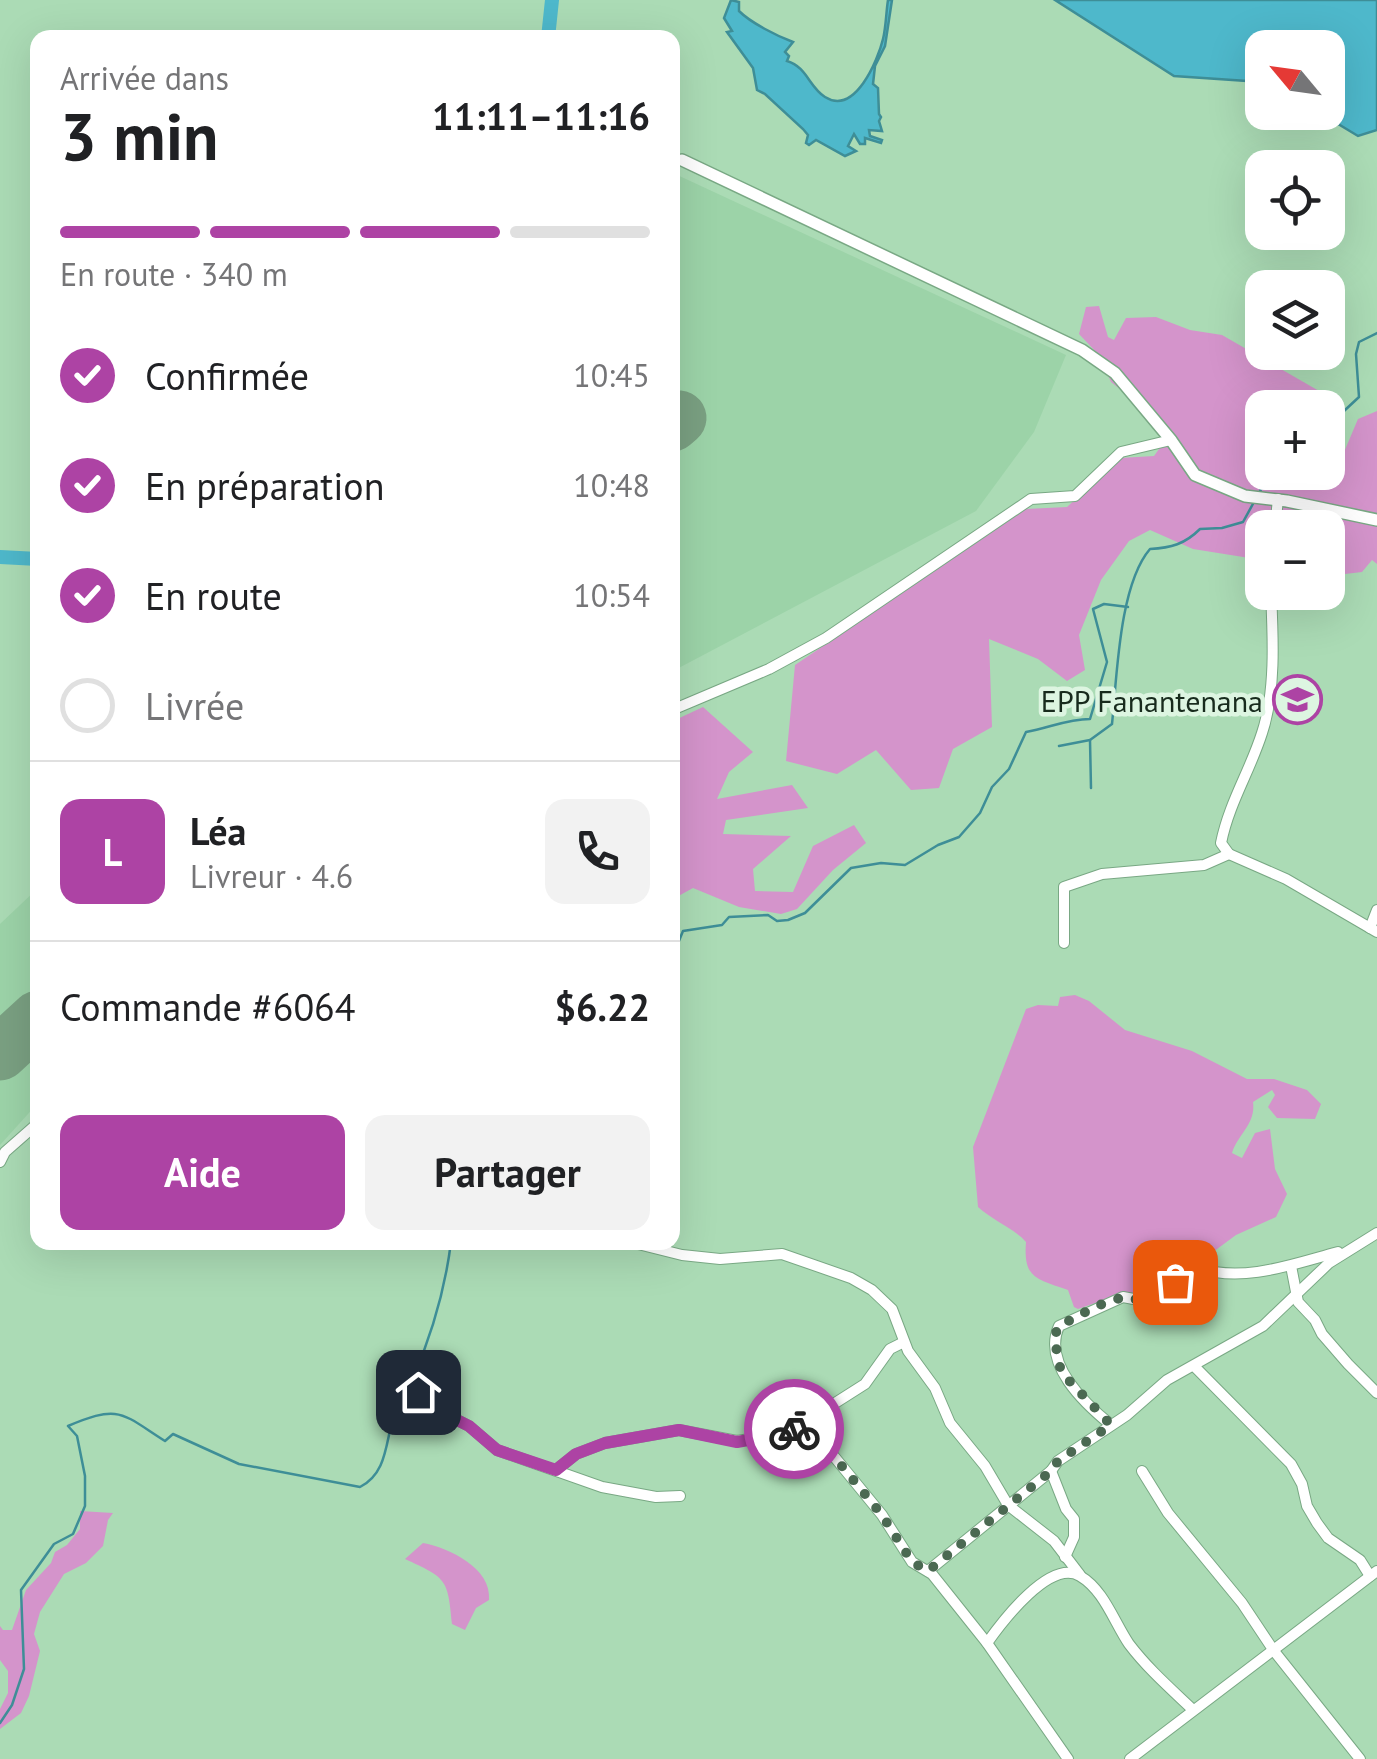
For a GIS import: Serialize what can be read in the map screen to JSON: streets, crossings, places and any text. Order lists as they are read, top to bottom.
{
  "places": {
    "school or university": ["EPP Fanantenana"]
  },
  "north": "top left",
  "page": {
    "map_buttons": ["+", "−"],
    "heading": ["3 min", "Arrivée dans", "11:11–11:16"],
    "panel": [
      "Léa",
      "Livreur · 4.6",
      "Commande #6064",
      "$6.22"
    ],
    "bar": "En route · 340 m",
    "list": [
      ["Confirmée", "10:45"],
      ["En préparation", "10:48"],
      ["En route", "10:54"],
      "Livrée"
    ],
    "round": "L",
    "buttons": ["Aide", "Partager"]
  }
}
